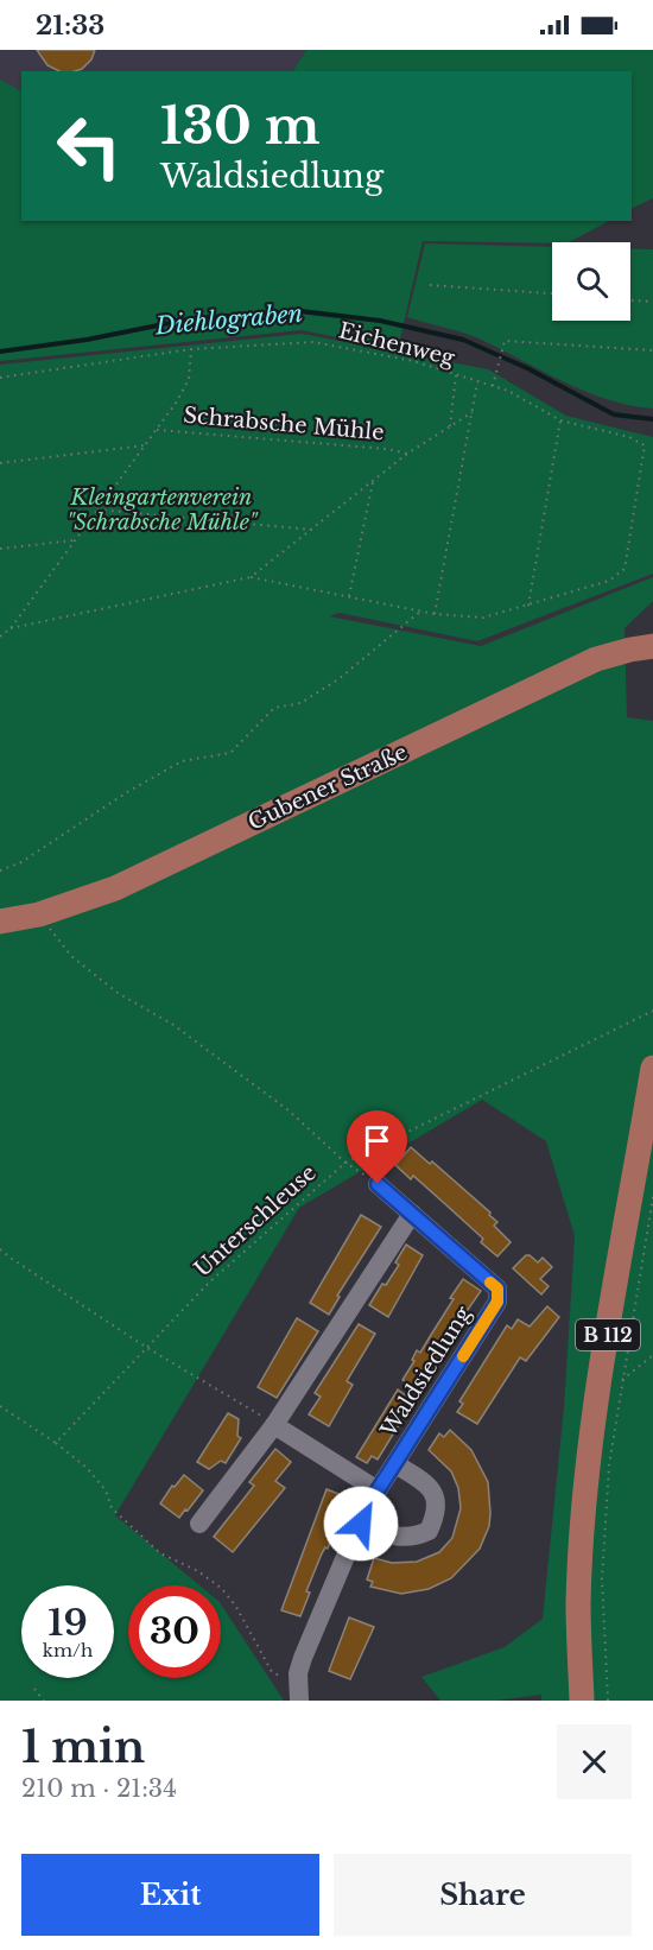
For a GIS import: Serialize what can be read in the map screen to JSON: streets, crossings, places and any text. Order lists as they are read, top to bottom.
{
  "streets": {
    "main road": ["Gubener Straße", "B 112"],
    "street": ["Waldsiedlung"],
    "path": ["Eichenweg", "Schrabsche Mühle", "Unterschleuse"]
  },
  "crossings": [
    ["Eichenweg", "Schrabsche Mühle"]
  ],
  "water": ["Diehlograben"],
  "parks": ["Kleingartenverein \"Schrabsche Mühle\""],
  "page": {
    "status": "21:33",
    "turn": ["130 m", "Waldsiedlung"],
    "speed": "19 km/h",
    "limit": "30",
    "heading": ["1 min", "210 m · 21:34"],
    "buttons": ["Exit", "Share"]
  }
}
